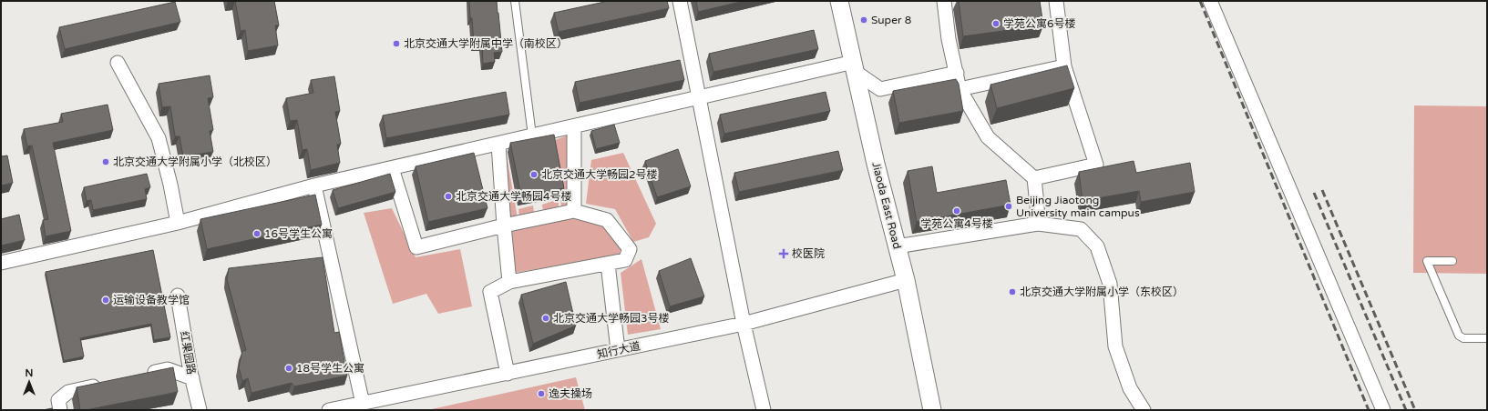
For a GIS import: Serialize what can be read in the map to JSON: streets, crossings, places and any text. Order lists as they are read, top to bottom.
{
  "streets": {
    "street": ["Jiaoda East Road", "知行大道", "红果园路"]
  },
  "crossings": [
    ["Jiaoda East Road", "知行大道"]
  ],
  "places": {
    "other": [
      "Super 8",
      "学苑公寓6号楼",
      "北京交通大学附属中学（南校区）",
      "北京交通大学附属小学（北校区）",
      "北京交通大学畅园2号楼",
      "北京交通大学畅园4号楼",
      "Beijing Jiaotong University main campus",
      "学苑公寓4号楼",
      "16号学生公寓",
      "北京交通大学附属小学（东校区）",
      "运输设备教学馆",
      "北京交通大学畅园3号楼",
      "18号学生公寓",
      "逸夫操场"
    ],
    "health": ["校医院"]
  },
  "north": "top"
}
